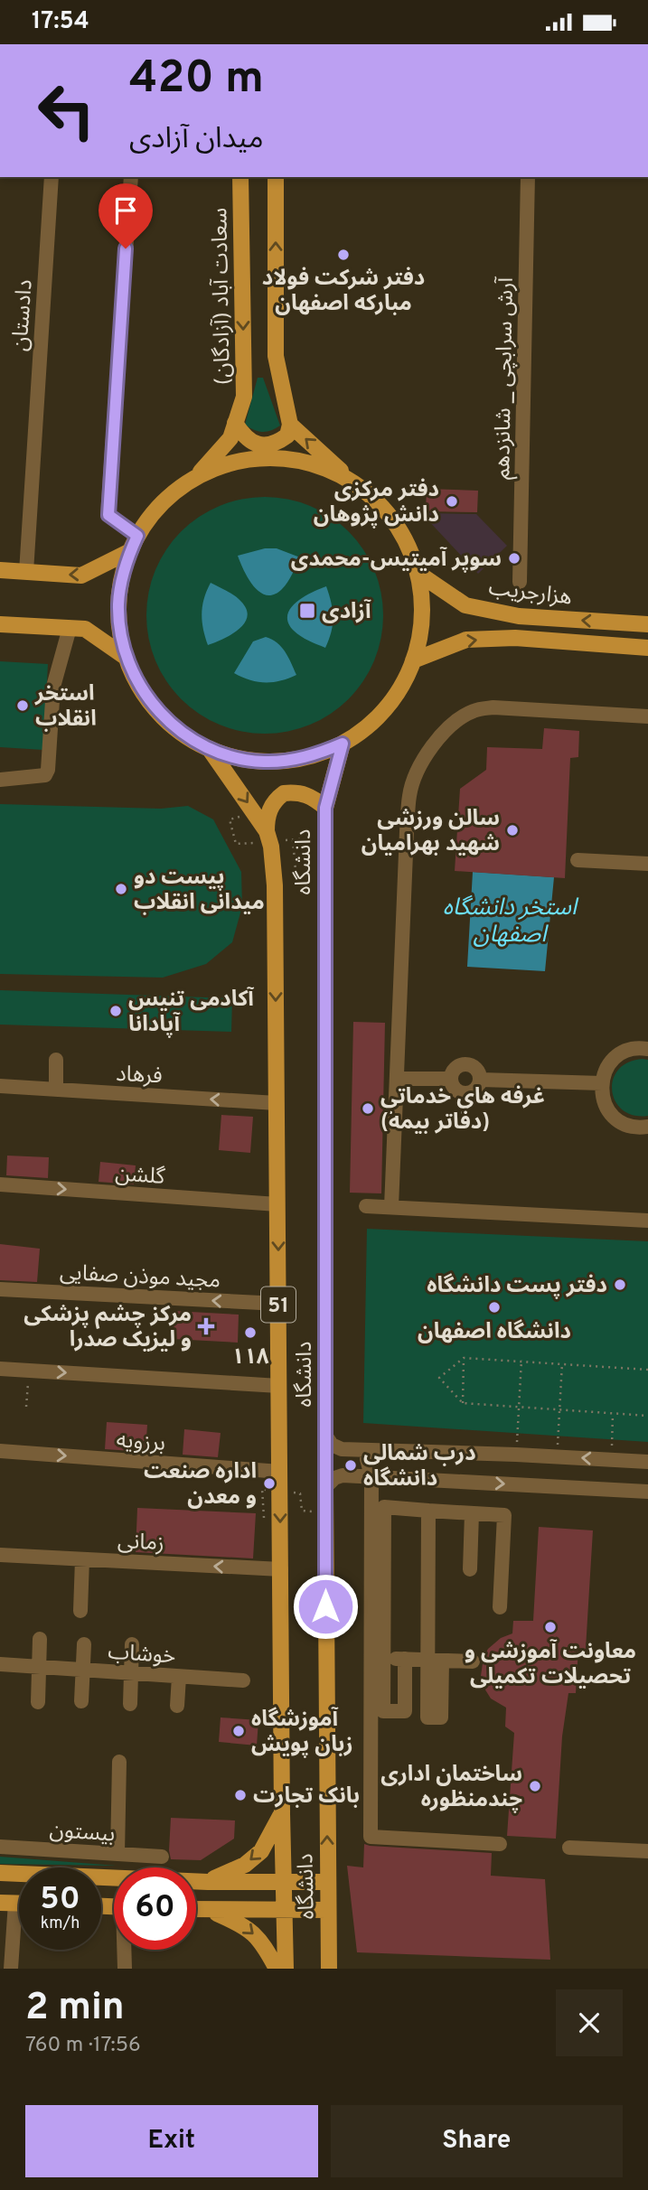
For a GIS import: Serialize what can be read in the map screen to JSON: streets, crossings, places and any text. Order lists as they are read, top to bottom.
{
  "streets": {
    "main road": [
      "سعادت آباد (آزادگان)",
      "هزارجریب",
      "دانشگاه",
      "51"
    ],
    "street": [
      "دادستان",
      "آرش سرابچی _ شانزدهم",
      "فرهاد",
      "گلشن",
      "مجید موذن صفایی",
      "برزویه",
      "زمانی",
      "خوشاب",
      "بیستون"
    ]
  },
  "crossings": [
    ["دانشگاه", "فرهاد"],
    ["دانشگاه", "گلشن"],
    ["دانشگاه", "مجید موذن صفایی"],
    ["دانشگاه", "51"],
    ["دانشگاه", "برزویه"],
    ["دانشگاه", "زمانی"]
  ],
  "one_way": ["فرهاد", "گلشن", "زمانی"],
  "water": ["استخر دانشگاه اصفهان"],
  "places": {
    "other": [
      "دفتر شرکت فولاد مبارکه اصفهان",
      "دفتر مرکزی دانش پژوهان",
      "سوپر آمیتیس-محمدی",
      "استخر انقلاب",
      "سالن ورزشی شهید بهرامیان",
      "پیست دو میدانی انقلاب",
      "آکادمی تنیس آپادانا",
      "غرفه هاي خدماتي (دفاتر بيمه)",
      "دفتر پست دانشگاه",
      "دانشگاه اصفهان",
      "۱۱۸",
      "درب شمالی دانشگاه",
      "اداره صنعت و معدن",
      "معاونت آموزشی و تحصیلات تکمیلی",
      "آموزشگاه زبان پویش",
      "ساختمان اداری چندمنظوره",
      "بانک تجارت"
    ],
    "transit": ["آزادی"],
    "health": ["مرکز چشم پزشکی و لیزیک صدرا"]
  },
  "page": {
    "status": "17:54",
    "turn": ["420 m", "میدان آزادی"],
    "speed": "50 km/h",
    "limit": "60",
    "heading": ["2 min", "760 m · 17:56"],
    "buttons": ["Exit", "Share"]
  }
}
